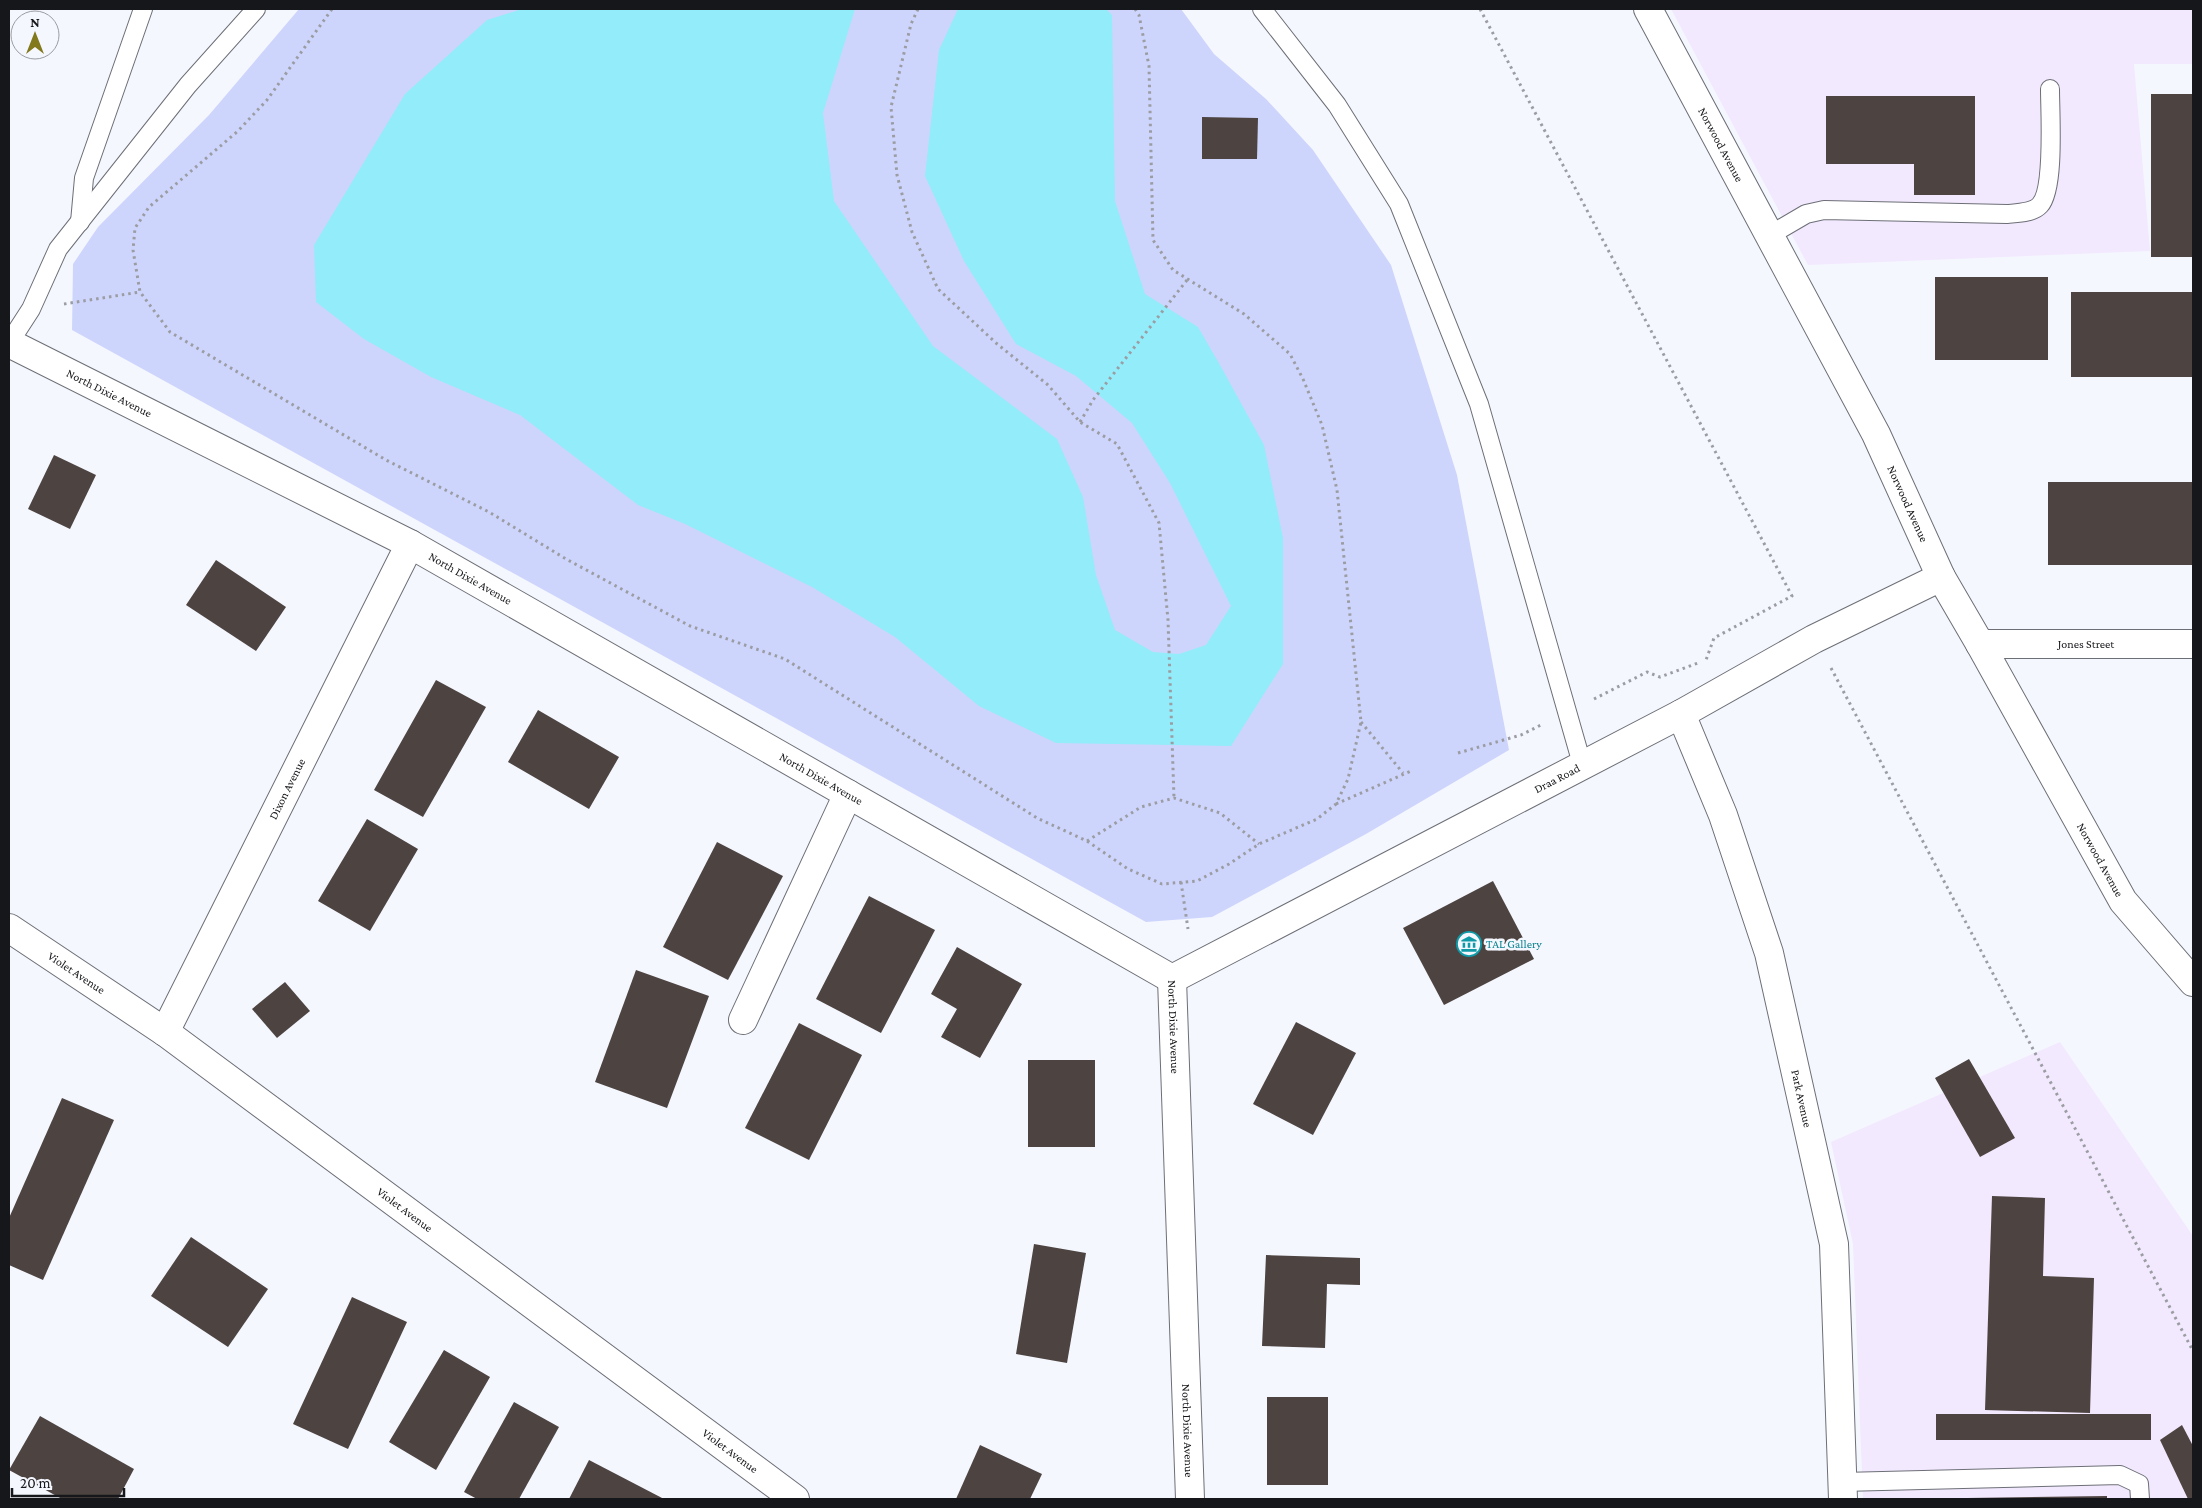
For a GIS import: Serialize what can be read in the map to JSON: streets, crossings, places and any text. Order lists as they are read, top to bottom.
{
  "streets": {
    "street": [
      "Norwood Avenue",
      "North Dixie Avenue",
      "Jones Street",
      "Draa Road",
      "Dixon Avenue",
      "Violet Avenue",
      "Park Avenue"
    ]
  },
  "crossings": [
    ["Norwood Avenue", "Jones Street"],
    ["Norwood Avenue", "Draa Road"],
    ["North Dixie Avenue", "Draa Road"],
    ["North Dixie Avenue", "Dixon Avenue"],
    ["Draa Road", "Park Avenue"],
    ["Dixon Avenue", "Violet Avenue"]
  ],
  "places": {
    "museum": ["TAL Gallery"]
  },
  "scale_bar": "20 m",
  "north": "top"
}
